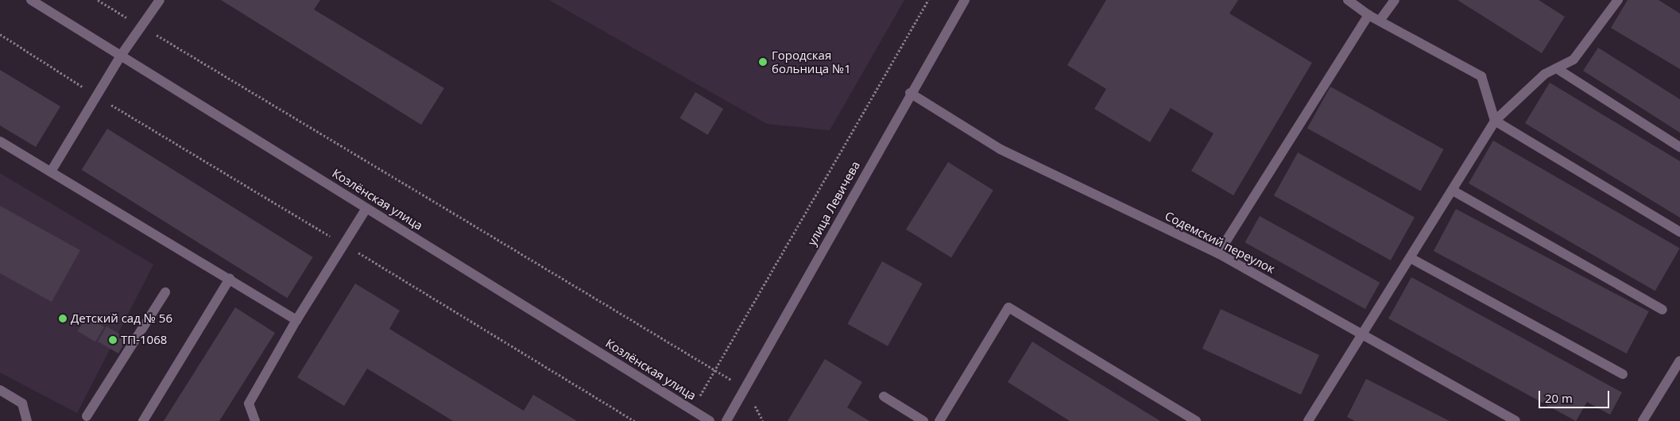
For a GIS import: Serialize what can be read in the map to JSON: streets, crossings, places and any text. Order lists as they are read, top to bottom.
{
  "streets": {
    "street": ["Козлёнская улица", "улица Левичева", "Содемский переулок"]
  },
  "crossings": [
    ["улица Левичева", "Содемский переулок"]
  ],
  "places": ["Городская больница №1", "Детский сад № 56", "ТП-1068"],
  "scale_bar": "20 m"
}
